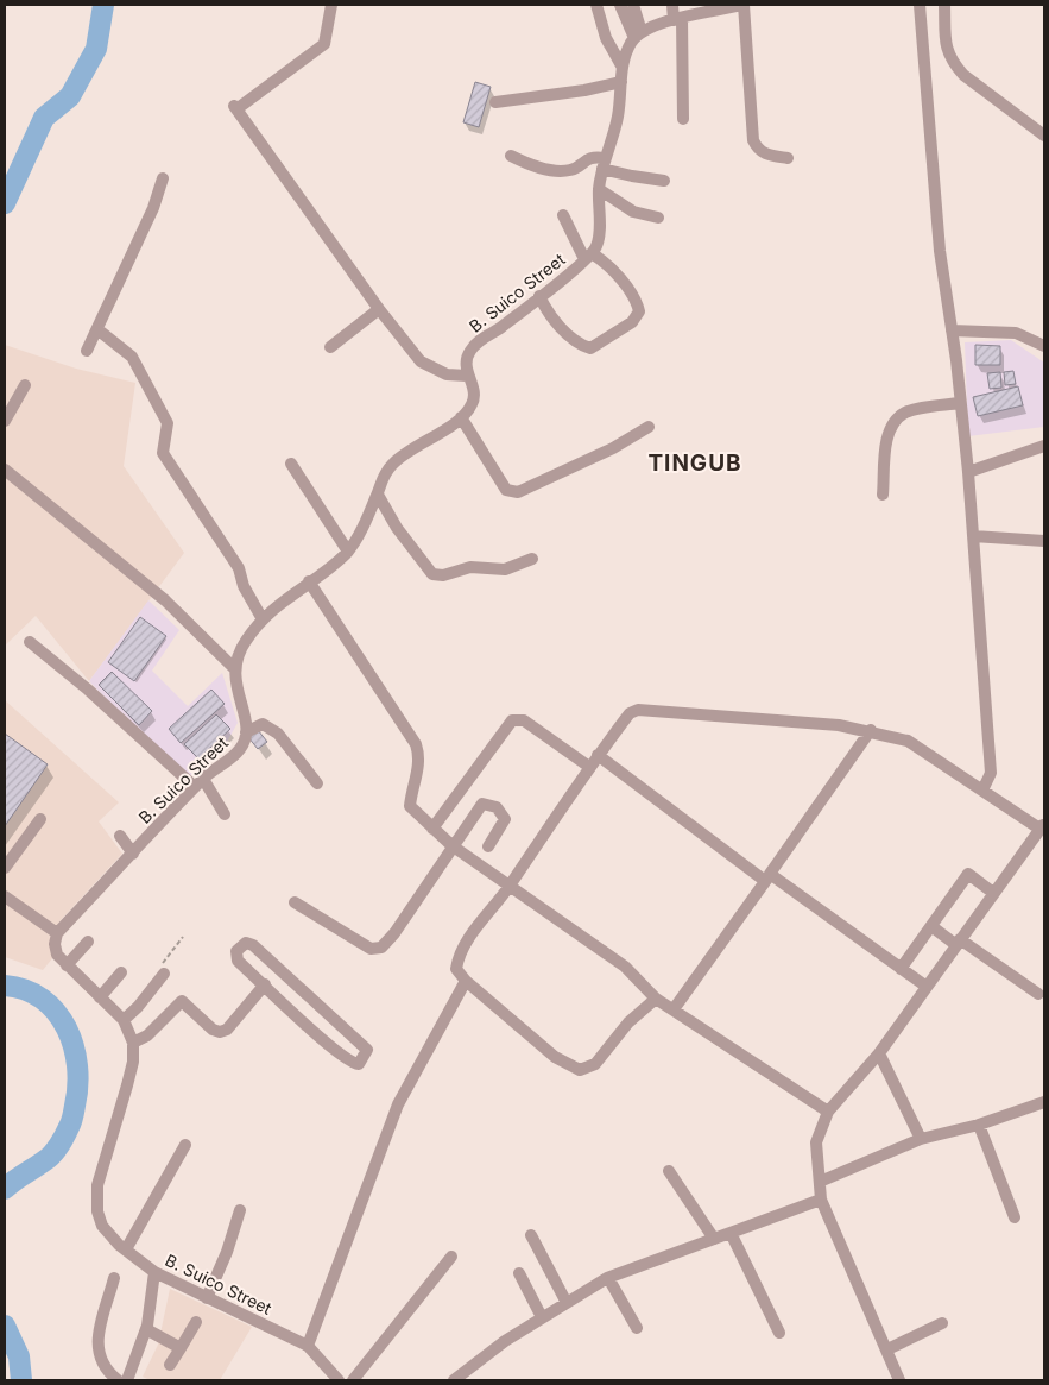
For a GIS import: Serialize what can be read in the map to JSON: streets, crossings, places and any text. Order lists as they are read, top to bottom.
{
  "streets": {
    "street": ["B. Suico Street"]
  },
  "districts": ["TINGUB"]
}
